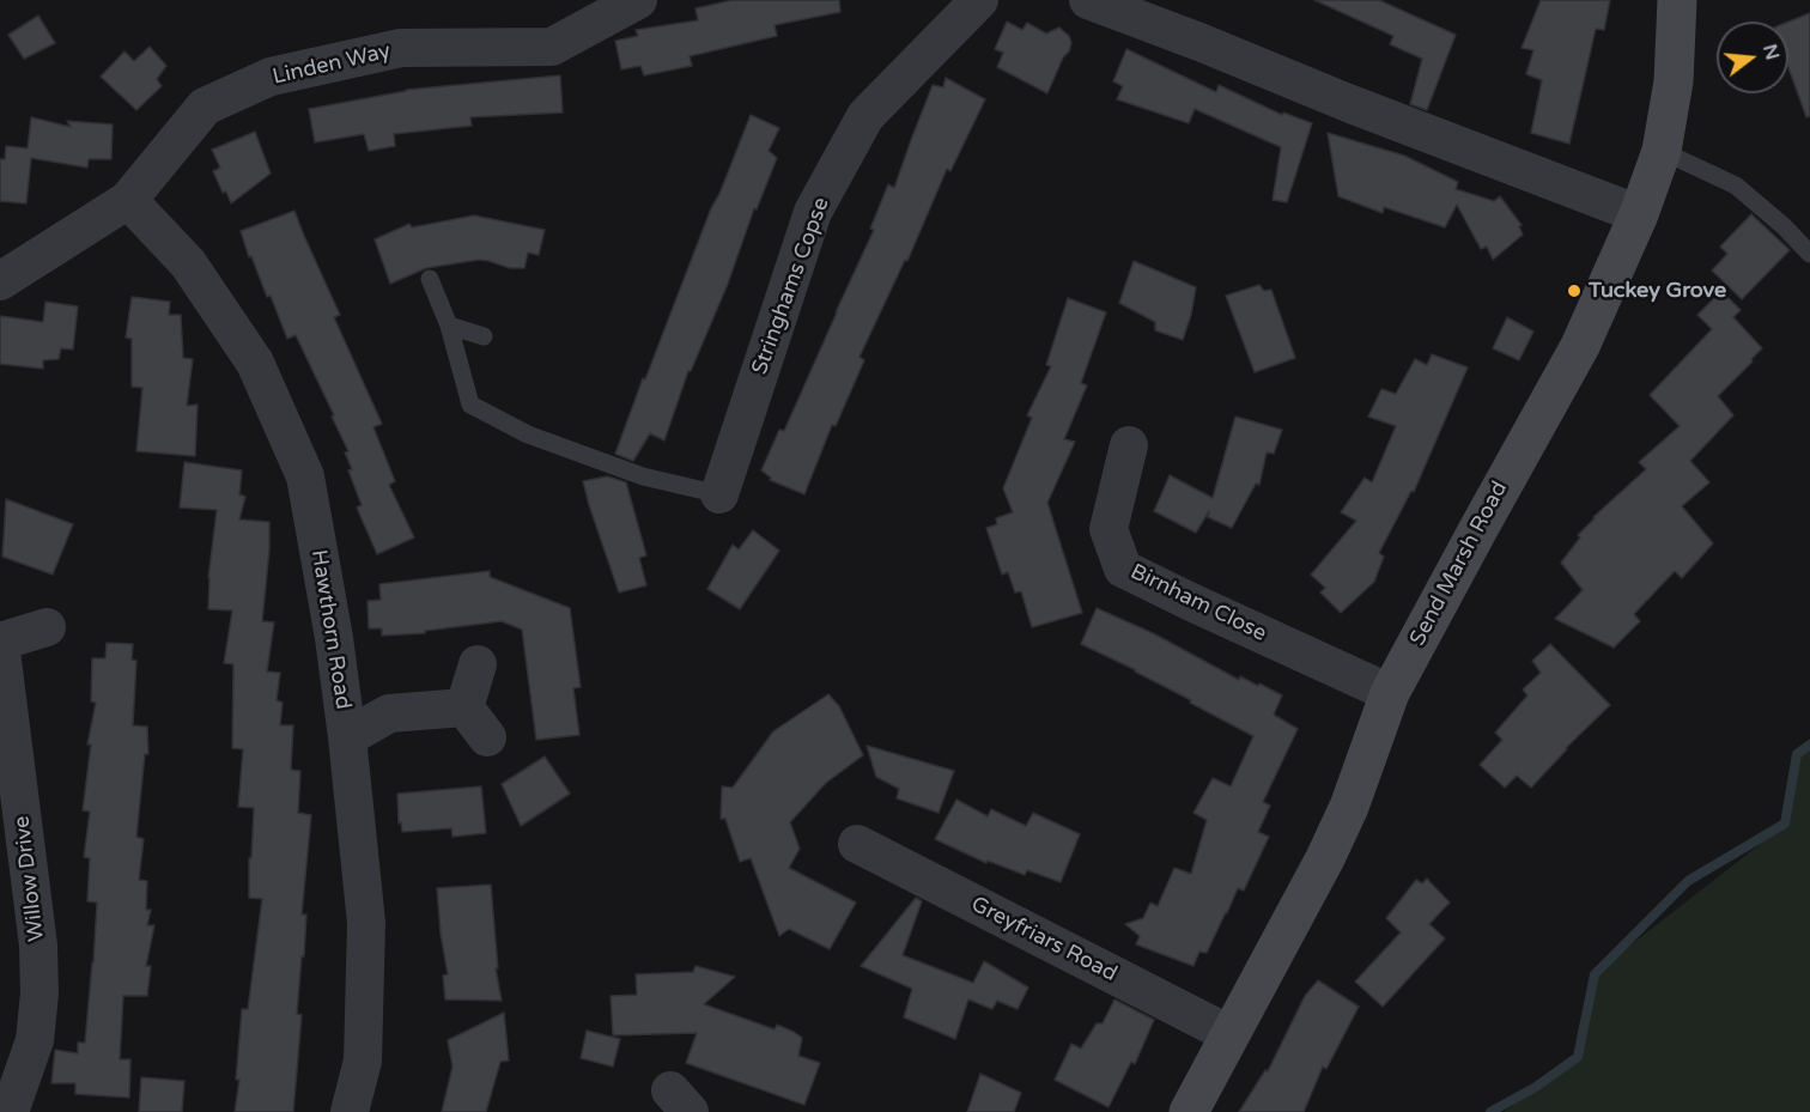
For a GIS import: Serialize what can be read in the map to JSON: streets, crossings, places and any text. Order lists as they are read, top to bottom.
{
  "streets": {
    "main road": ["Send Marsh Road"],
    "street": [
      "Linden Way",
      "Stringhams Copse",
      "Birnham Close",
      "Hawthorn Road",
      "Willow Drive",
      "Greyfriars Road"
    ]
  },
  "crossings": [
    ["Linden Way", "Hawthorn Road"],
    ["Send Marsh Road", "Birnham Close"],
    ["Send Marsh Road", "Greyfriars Road"]
  ],
  "places": ["Tuckey Grove"],
  "north": "right"
}
